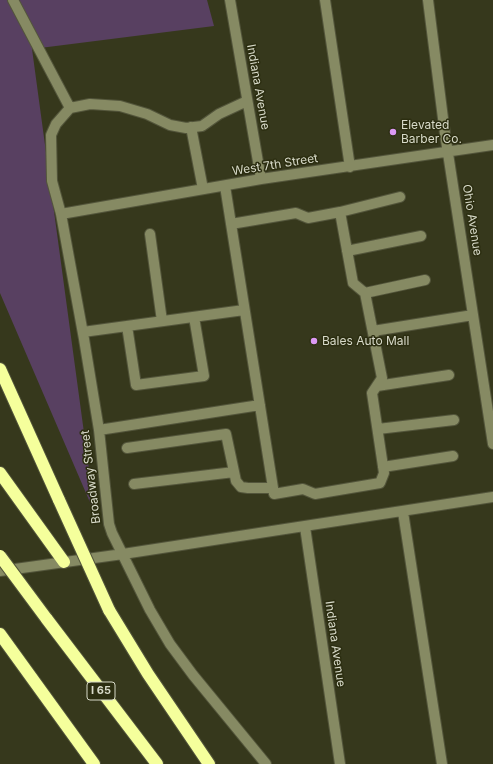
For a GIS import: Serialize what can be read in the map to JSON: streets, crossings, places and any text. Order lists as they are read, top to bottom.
{
  "streets": {
    "highway": ["I 65"],
    "street": [
      "Indiana Avenue",
      "West 7th Street",
      "Ohio Avenue",
      "Broadway Street"
    ]
  },
  "crossings": [
    ["Indiana Avenue", "West 7th Street"],
    ["West 7th Street", "Ohio Avenue"],
    ["West 7th Street", "Broadway Street"]
  ],
  "places": ["Elevated Barber Co.", "Bales Auto Mall"]
}
